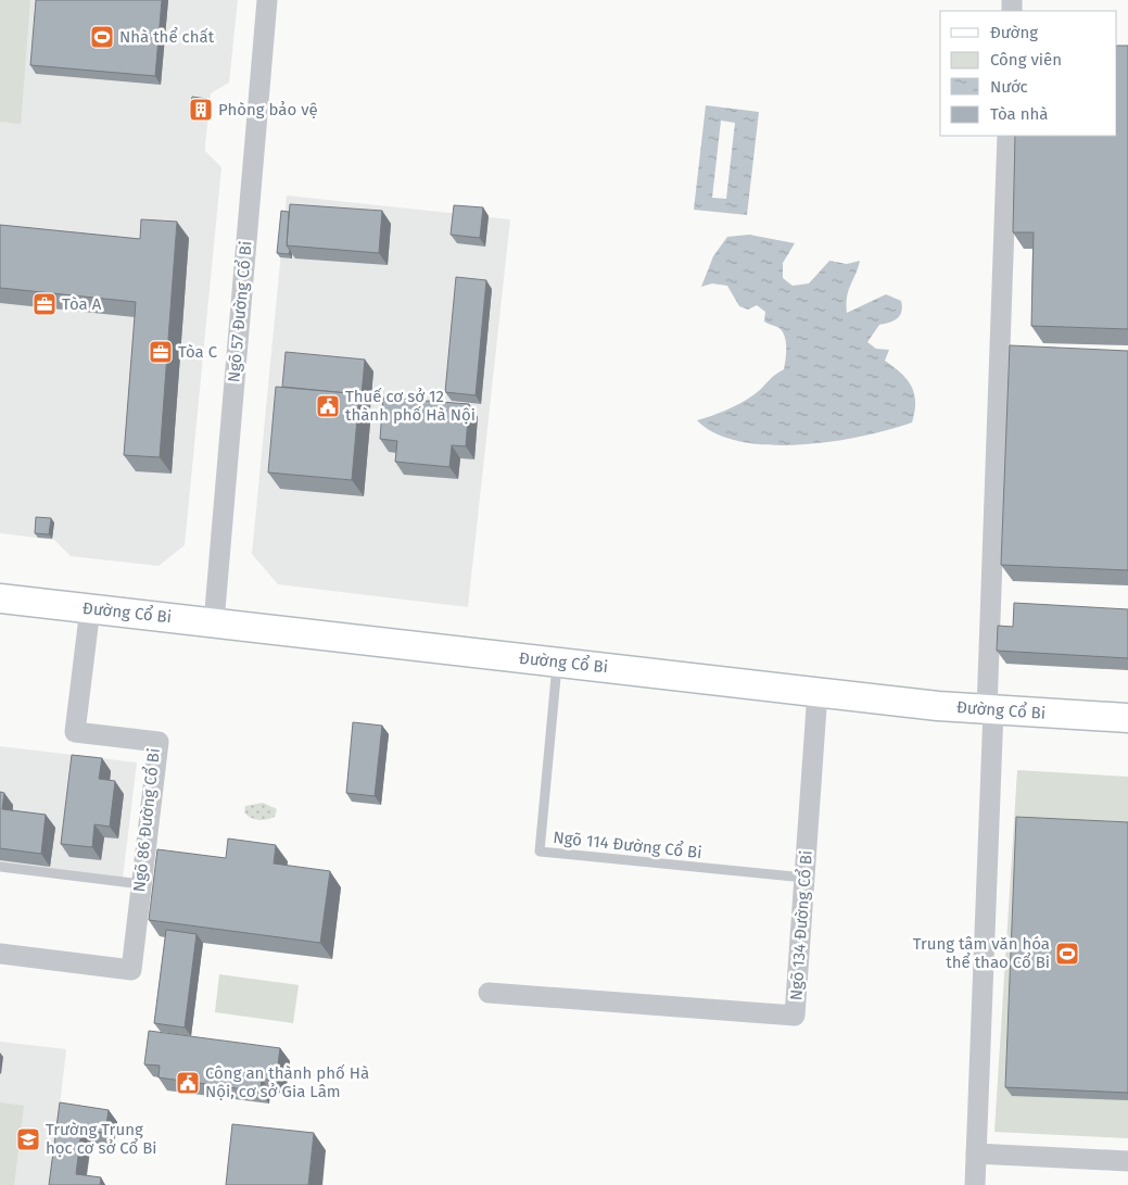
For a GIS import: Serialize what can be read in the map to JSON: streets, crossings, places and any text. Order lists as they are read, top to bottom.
{
  "streets": {
    "main road": ["Đường Cổ Bi"],
    "street": ["Ngõ 57 Đường Cổ Bi", "Ngõ 86 Đường Cổ Bi", "Ngõ 134 Đường Cổ Bi"],
    "lane": ["Ngõ 114 Đường Cổ Bi"]
  },
  "crossings": [
    ["Ngõ 57 Đường Cổ Bi", "Đường Cổ Bi"],
    ["Đường Cổ Bi", "Ngõ 86 Đường Cổ Bi"],
    ["Đường Cổ Bi", "Ngõ 114 Đường Cổ Bi"],
    ["Đường Cổ Bi", "Ngõ 134 Đường Cổ Bi"],
    ["Ngõ 114 Đường Cổ Bi", "Ngõ 134 Đường Cổ Bi"]
  ],
  "places": {
    "sports": ["Nhà thể chất", "Trung tâm văn hóa thể thao Cổ Bi"],
    "building": ["Phòng bảo vệ"],
    "office": ["Tòa A", "Tòa C"],
    "public building": ["Thuế cơ sở 12 thành phố Hà Nội", "Công an thành phố Hà Nội, cơ sở Gia Lâm"],
    "school or university": ["Trường Trung học cơ sở Cổ Bi"]
  },
  "legend": [
    "Đường",
    "Công viên",
    "Nước",
    "Tòa nhà"
  ]
}
